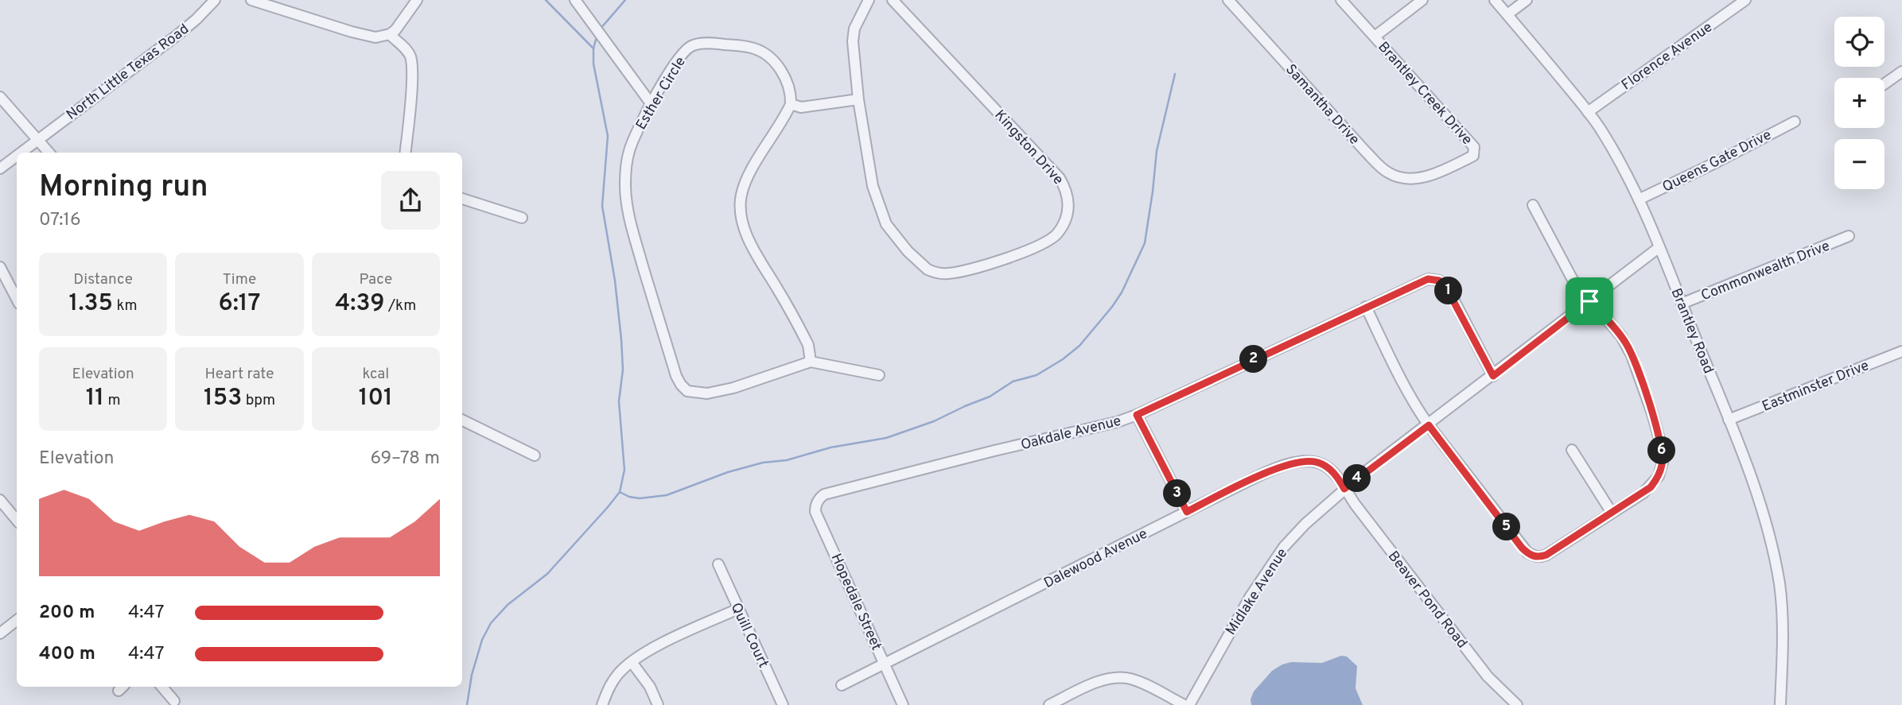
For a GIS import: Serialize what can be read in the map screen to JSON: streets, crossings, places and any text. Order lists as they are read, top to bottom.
{
  "streets": {
    "street": [
      "Florence Avenue",
      "North Little Texas Road",
      "Esther Circle",
      "Brantley Creek Drive",
      "Samantha Drive",
      "Kingston Drive",
      "Queens Gate Drive",
      "Commonwealth Drive",
      "Brantley Road",
      "Eastminster Drive",
      "Oakdale Avenue",
      "Dalewood Avenue",
      "Midlake Avenue",
      "Beaver Pond Road",
      "Hopedale Street",
      "Quill Court"
    ]
  },
  "crossings": [
    ["Florence Avenue", "Brantley Road"],
    ["Brantley Creek Drive", "Samantha Drive"],
    ["Queens Gate Drive", "Brantley Road"],
    ["Commonwealth Drive", "Brantley Road"],
    ["Brantley Road", "Eastminster Drive"],
    ["Brantley Road", "Midlake Avenue"],
    ["Oakdale Avenue", "Midlake Avenue"],
    ["Oakdale Avenue", "Hopedale Street"],
    ["Dalewood Avenue", "Midlake Avenue"],
    ["Dalewood Avenue", "Beaver Pond Road"],
    ["Dalewood Avenue", "Hopedale Street"],
    ["Midlake Avenue", "Beaver Pond Road"]
  ],
  "page": {
    "map_buttons": ["+", "−"],
    "heading": ["Morning run", "07:16"],
    "stats": [
      ["Distance", "1.35 km"],
      ["Time", "6:17"],
      ["Pace", "4:39 /km"],
      ["Elevation", "11 m"],
      ["Heart rate", "153 bpm"],
      ["kcal", "101"]
    ],
    "pins": [
      "1",
      "2",
      "6",
      "4",
      "3",
      "5"
    ],
    "chart": ["Elevation", "69–78 m"],
    "list": [
      {
        "name": "200 m",
        "note": "4:47"
      },
      {
        "name": "400 m",
        "note": "4:47"
      }
    ]
  }
}
